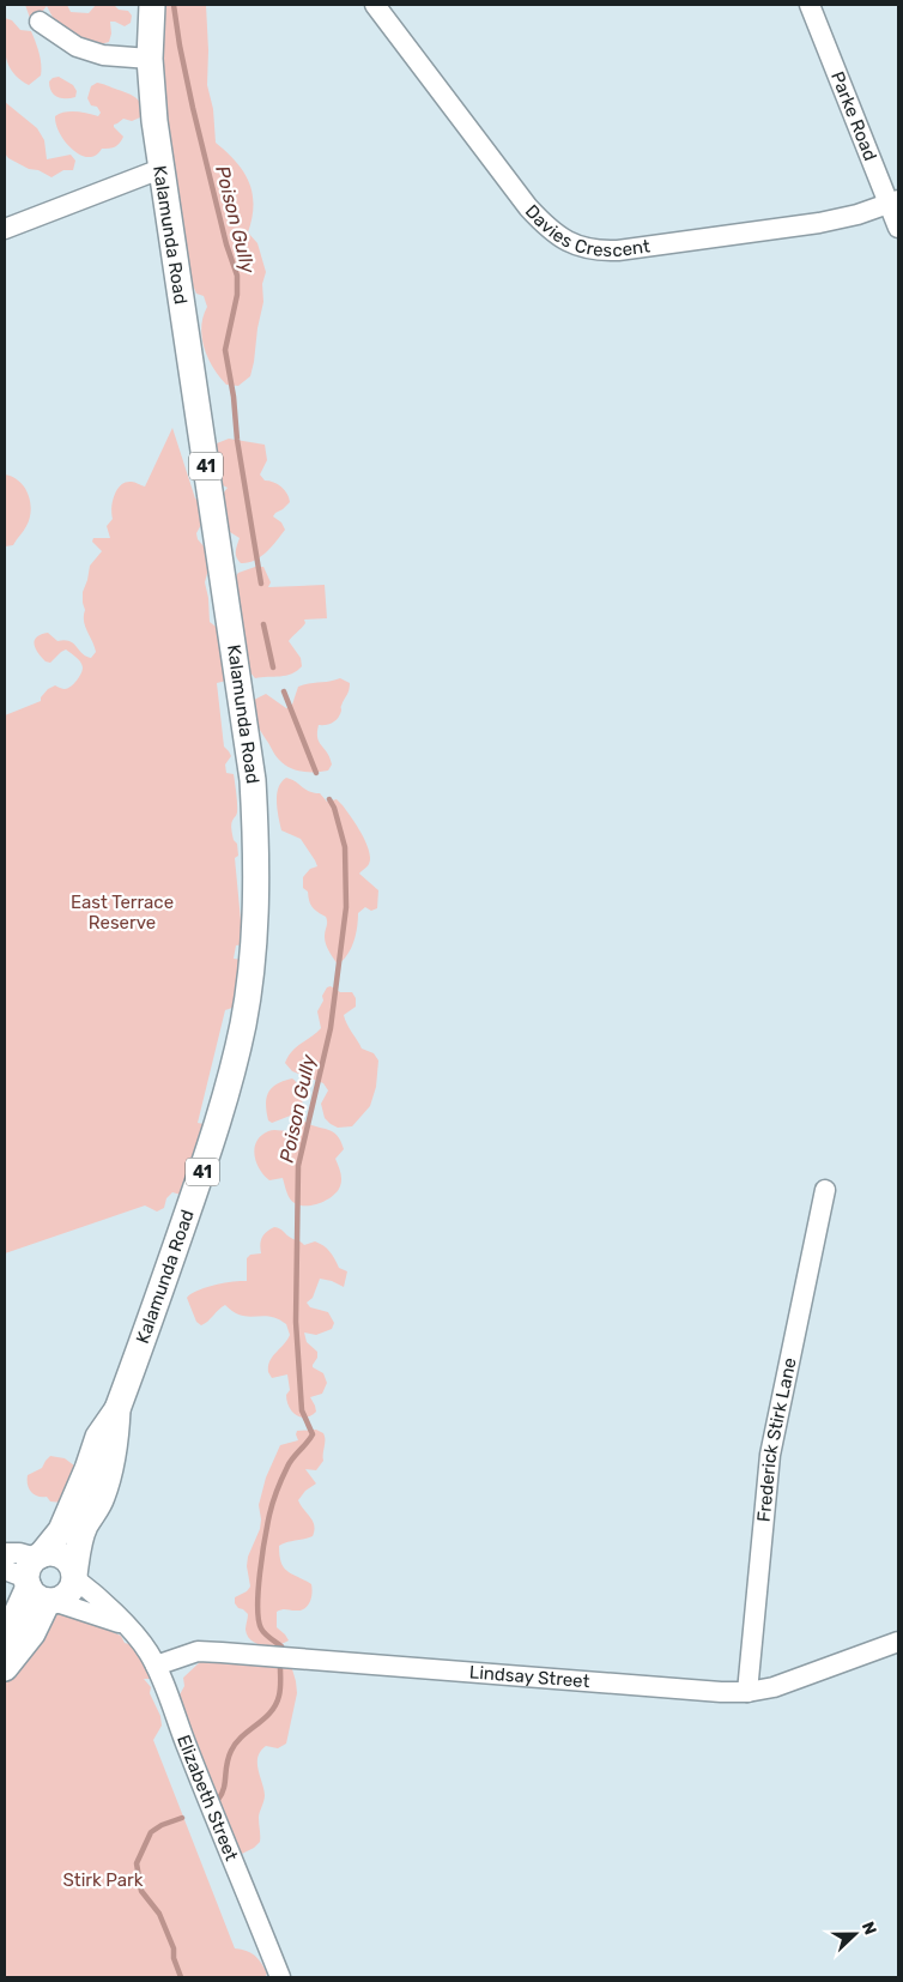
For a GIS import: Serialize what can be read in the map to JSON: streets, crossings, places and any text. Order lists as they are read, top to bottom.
{
  "streets": {
    "main road": ["Kalamunda Road", "41"],
    "street": [
      "Parke Road",
      "Davies Crescent",
      "Frederick Stirk Lane",
      "Lindsay Street",
      "Elizabeth Street"
    ]
  },
  "crossings": [
    ["Parke Road", "Davies Crescent"],
    ["Kalamunda Road", "41"],
    ["Kalamunda Road", "Elizabeth Street"],
    ["41", "Elizabeth Street"],
    ["Frederick Stirk Lane", "Lindsay Street"],
    ["Lindsay Street", "Elizabeth Street"]
  ],
  "water": ["Poison Gully"],
  "parks": ["East Terrace Reserve", "Stirk Park"],
  "north": "right"
}
